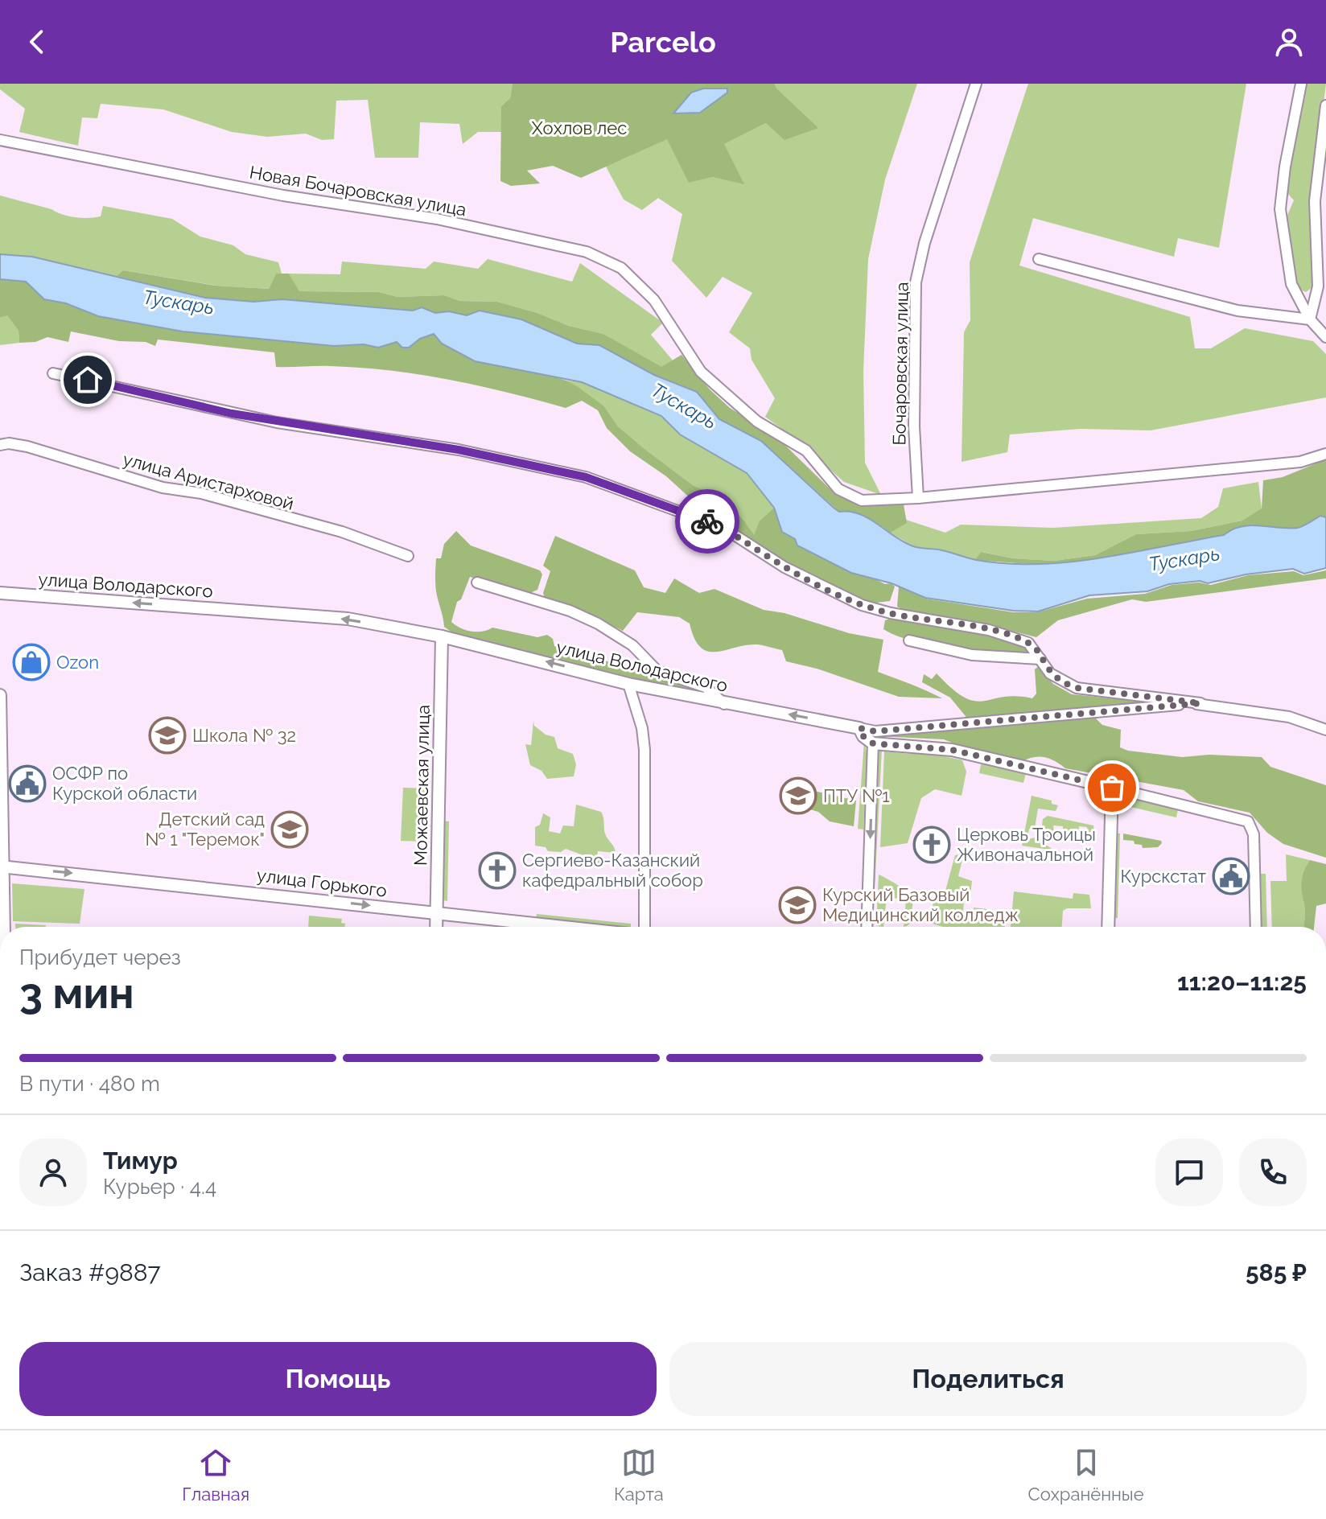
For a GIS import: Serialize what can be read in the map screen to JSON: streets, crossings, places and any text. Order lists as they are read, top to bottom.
{
  "streets": {
    "street": [
      "Новая Бочаровская улица",
      "Бочаровская улица",
      "улица Аристарховой",
      "улица Володарского",
      "Можаевская улица",
      "улица Горького"
    ]
  },
  "crossings": [
    ["Новая Бочаровская улица", "Бочаровская улица"],
    ["улица Володарского", "Можаевская улица"],
    ["Можаевская улица", "улица Горького"]
  ],
  "one_way": ["улица Володарского", "улица Горького"],
  "water": ["Тускарь"],
  "parks": ["Хохлов лес"],
  "places": {
    "shop": ["Ozon"],
    "school or university": [
      "Школа № 32",
      "ПТУ №1",
      "Детский сад № 1 \"Теремок\"",
      "Курский Базовый Медицинский колледж"
    ],
    "public building": ["ОСФР по Курской области", "Курскстат"],
    "church": ["Церковь Троицы Живоначальной", "Сергиево-Казанский кафедральный собор"]
  },
  "page": {
    "header": "Parcelo",
    "heading": ["3 мин", "Прибудет через", "11:20–11:25"],
    "panel": [
      "Тимур",
      "Курьер · 4.4",
      "Заказ #9887",
      "585 ₽"
    ],
    "bar": "В пути · 480 m",
    "buttons": ["Помощь", "Поделиться"],
    "tabs": ["Главная", "Карта", "Сохранённые"]
  }
}
